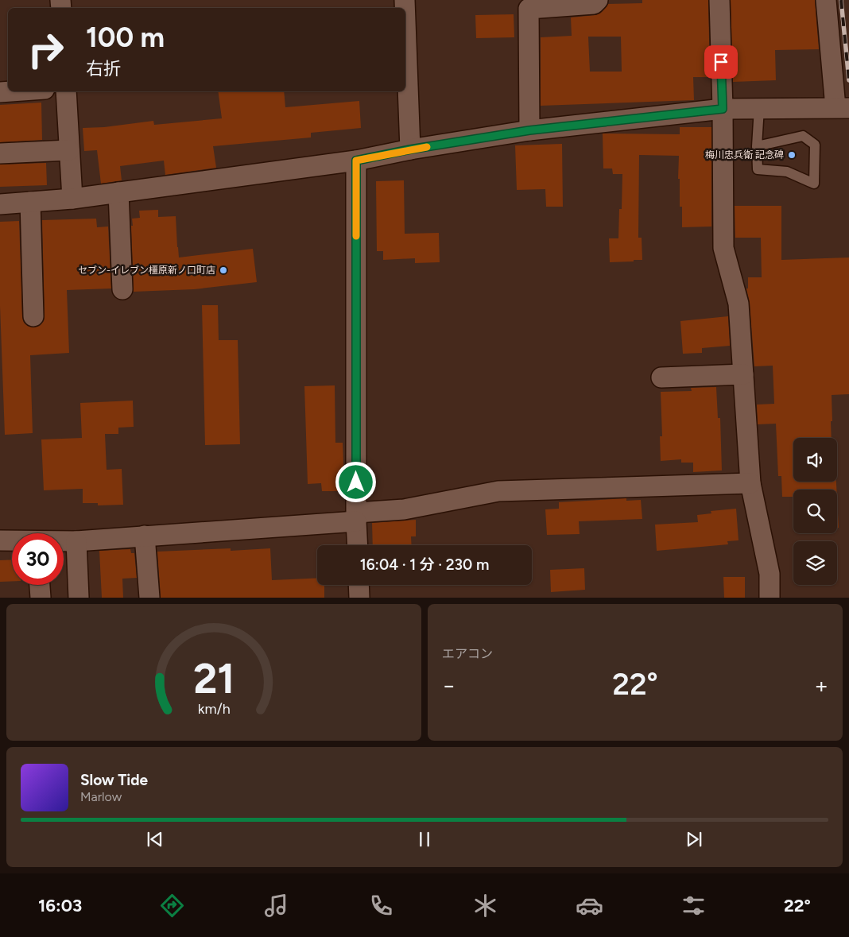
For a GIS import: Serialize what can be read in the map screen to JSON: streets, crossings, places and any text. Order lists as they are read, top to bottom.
{
  "places": ["梅川忠兵衛 記念碑", "セブン-イレブン橿原新ノ口町店"],
  "page": {
    "turn": ["100 m", "右折"],
    "limit": "30",
    "trip": "16:04 · 1 分 · 230 m",
    "tile": "エアコン",
    "heat": ["−", "22°", "+"],
    "song": ["Slow Tide", "Marlow"],
    "tabs": ["16:03", "22°"],
    "gauge": ["21", "km/h"]
  }
}
